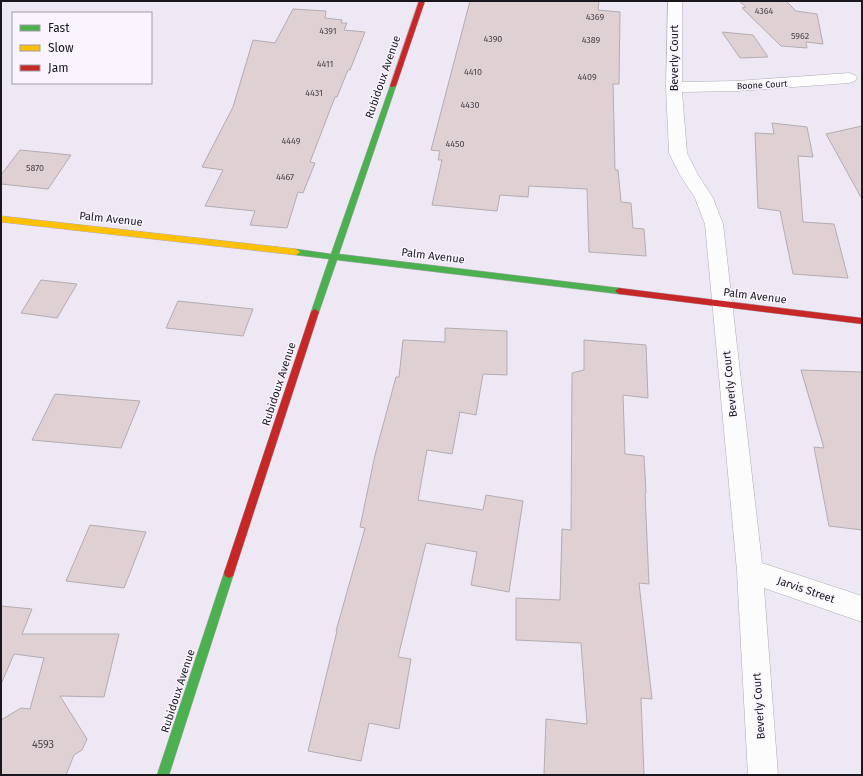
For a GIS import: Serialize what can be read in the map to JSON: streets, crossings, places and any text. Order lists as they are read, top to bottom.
{
  "streets": {
    "street": [
      "Beverly Court",
      "Rubidoux Avenue",
      "Boone Court",
      "Palm Avenue",
      "Jarvis Street"
    ]
  },
  "crossings": [
    ["Beverly Court", "Boone Court"],
    ["Beverly Court", "Palm Avenue"],
    ["Beverly Court", "Jarvis Street"],
    ["Rubidoux Avenue", "Palm Avenue"]
  ],
  "house_numbers": [
    "4364",
    "4369",
    "4391",
    "5962",
    "4390",
    "4389",
    "4411",
    "4410",
    "4409",
    "4431",
    "4430",
    "4449",
    "4450",
    "5870",
    "4467",
    "4593"
  ],
  "legend": ["Fast", "Slow", "Jam"]
}
